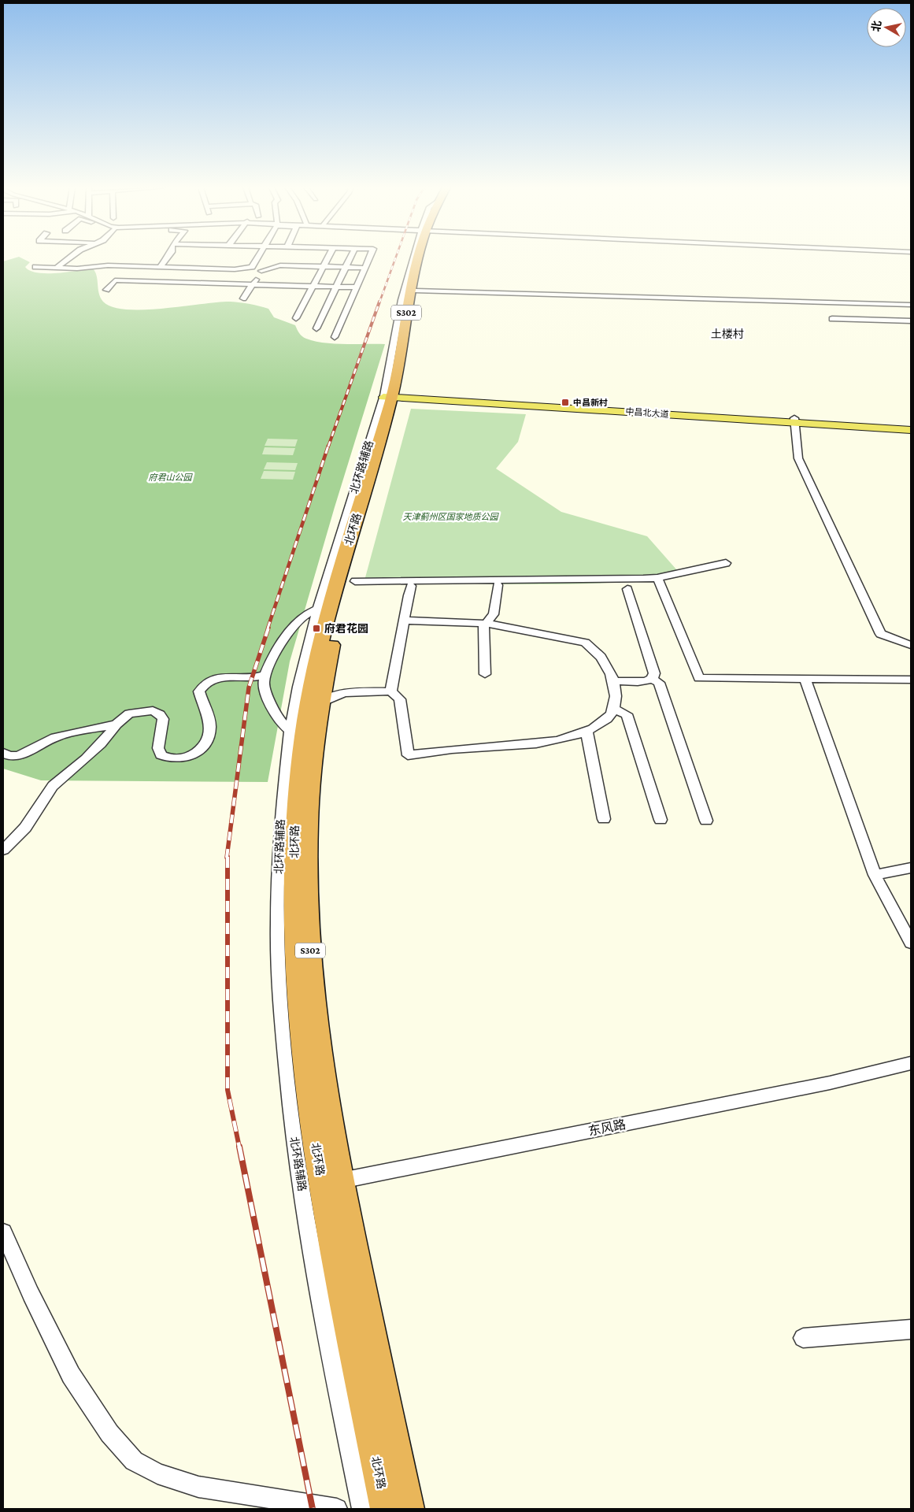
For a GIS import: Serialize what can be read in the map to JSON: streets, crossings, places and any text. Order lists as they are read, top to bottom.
{
  "streets": {
    "highway": ["S302", "北环路"],
    "main road": ["中昌北大道"],
    "street": ["北环路辅路", "东风路"]
  },
  "crossings": [
    ["中昌北大道", "北环路"],
    ["北环路辅路", "北环路"],
    ["北环路辅路", "东风路"],
    ["北环路", "东风路"]
  ],
  "districts": ["土楼村"],
  "parks": ["府君山公园", "天津蓟州区国家地质公园"],
  "places": {
    "transit": ["中昌新村", "府君花园"]
  },
  "north": "left"
}
